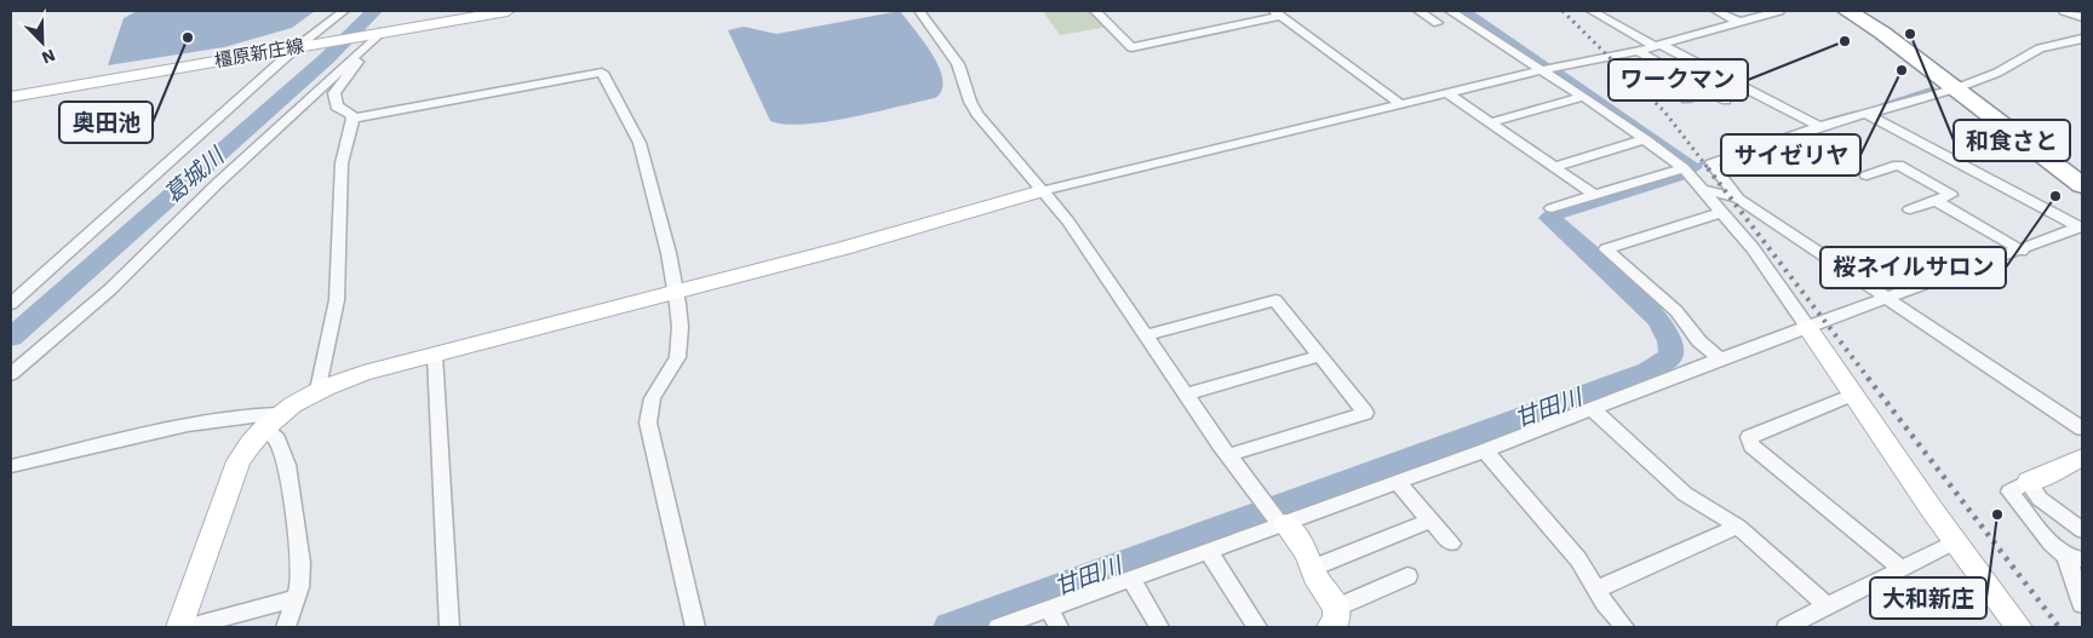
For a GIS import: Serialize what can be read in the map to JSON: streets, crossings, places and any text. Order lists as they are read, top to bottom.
{
  "streets": {
    "street": ["橿原新庄線"]
  },
  "water": ["葛城川", "甘田川"],
  "places": [
    "和食さと",
    "奥田池",
    "ワークマン",
    "サイゼリヤ",
    "桜ネイルサロン",
    "大和新庄"
  ],
  "north": "bottom right"
}
